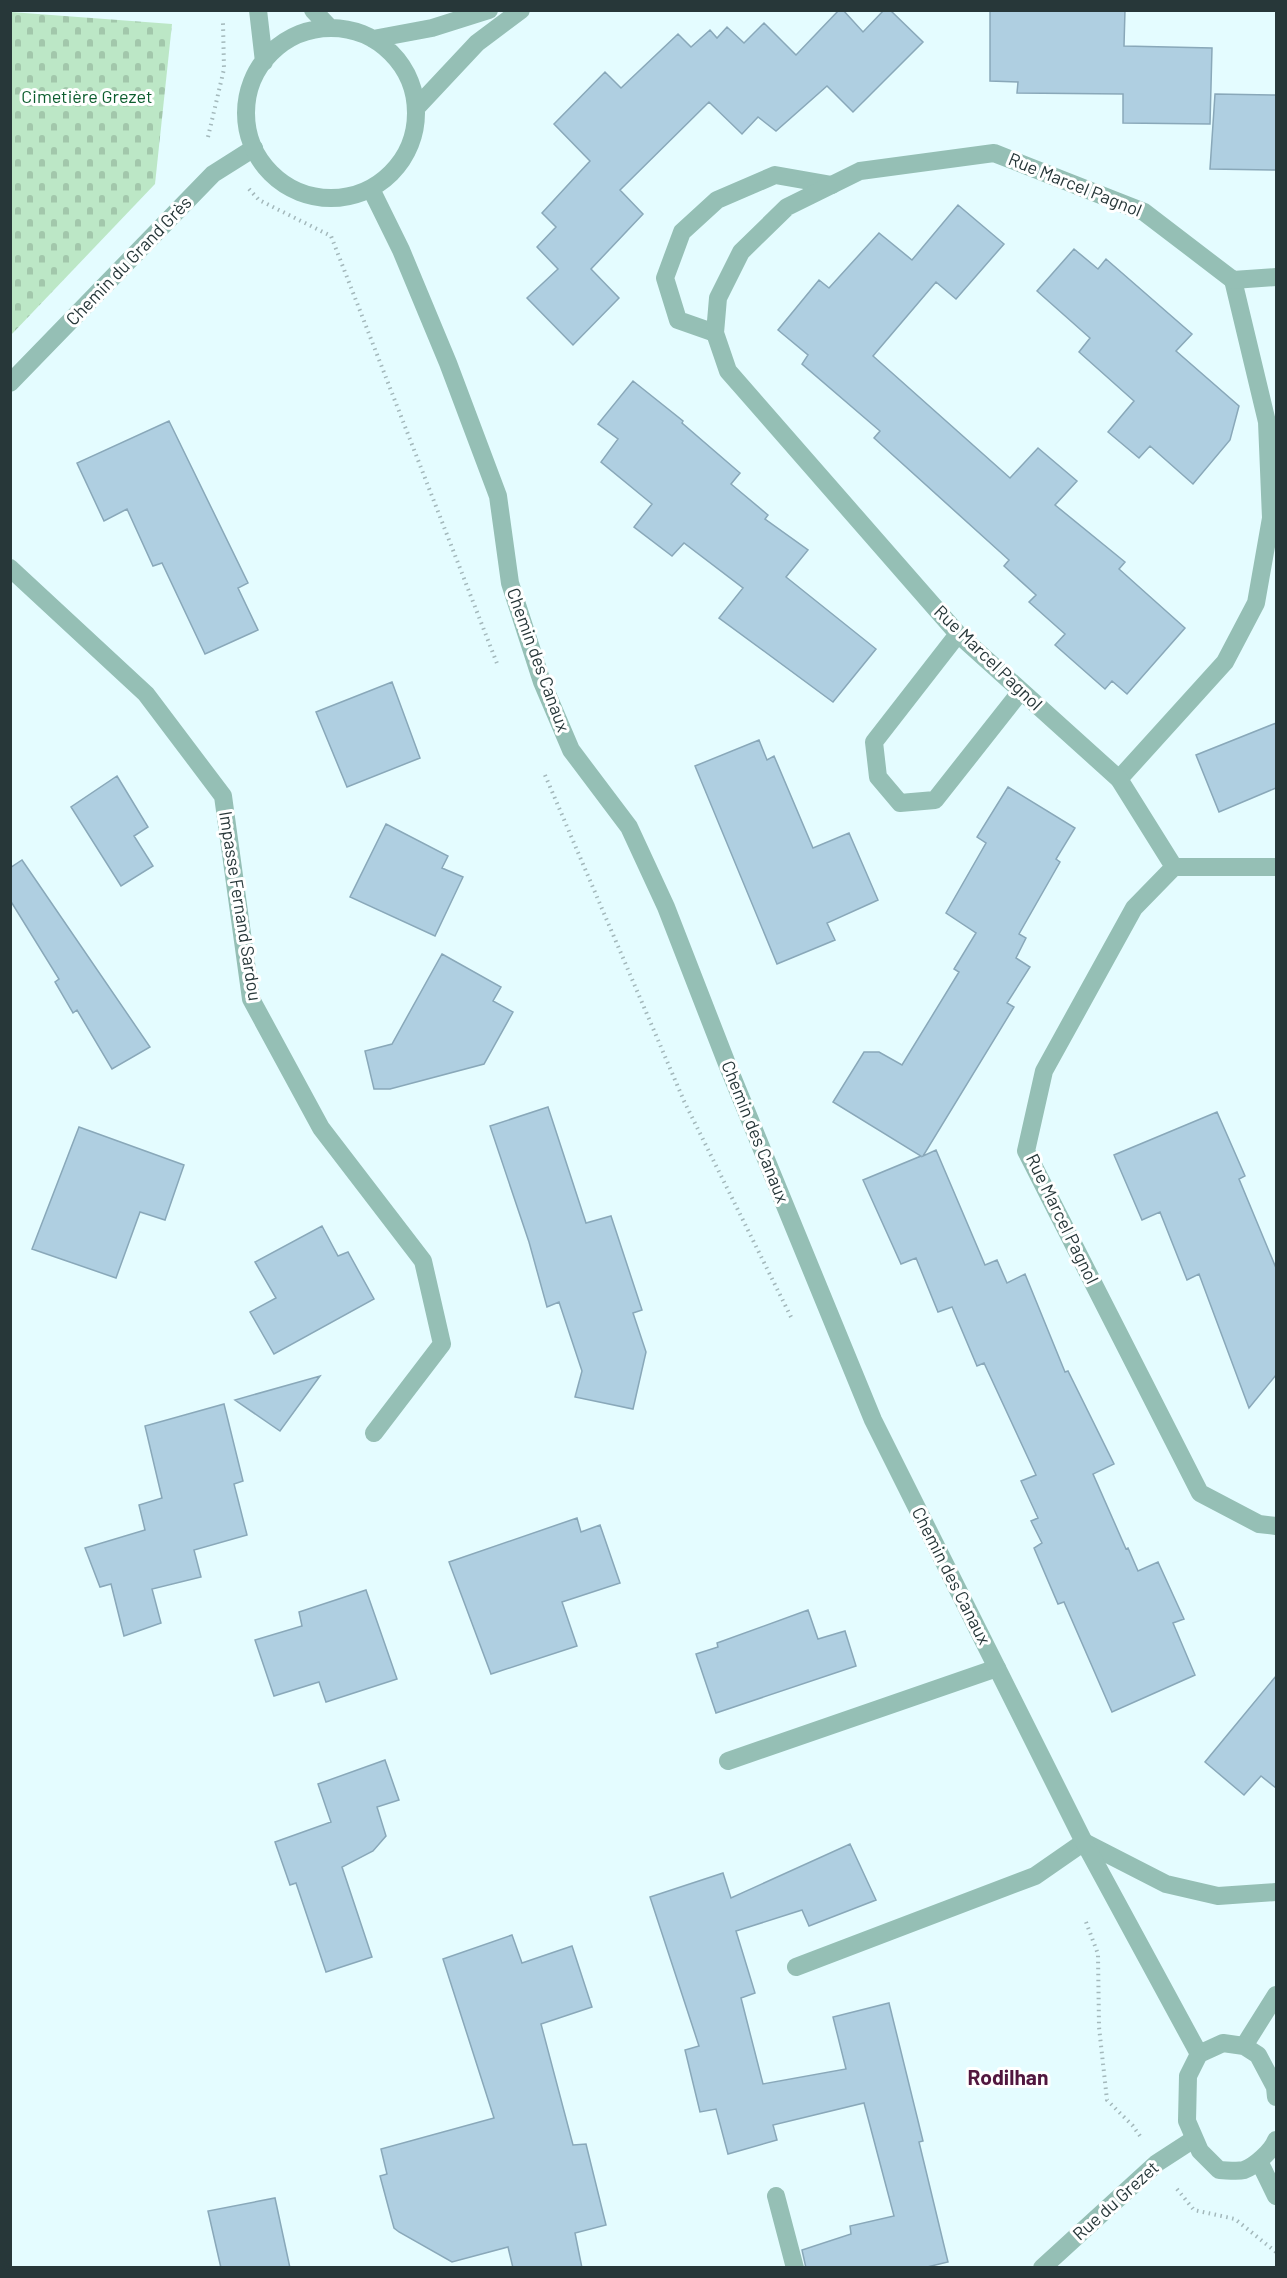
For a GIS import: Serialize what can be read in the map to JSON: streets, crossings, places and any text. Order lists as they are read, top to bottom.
{
  "streets": {
    "street": [
      "Rue Marcel Pagnol",
      "Chemin du Grand Grès",
      "Chemin des Canaux",
      "Impasse Fernand Sardou",
      "Rue du Grezet"
    ]
  },
  "crossings": [
    ["Chemin du Grand Grès", "Chemin des Canaux"]
  ],
  "districts": ["Rodilhan"],
  "parks": ["Cimetière Grezet"]
}
